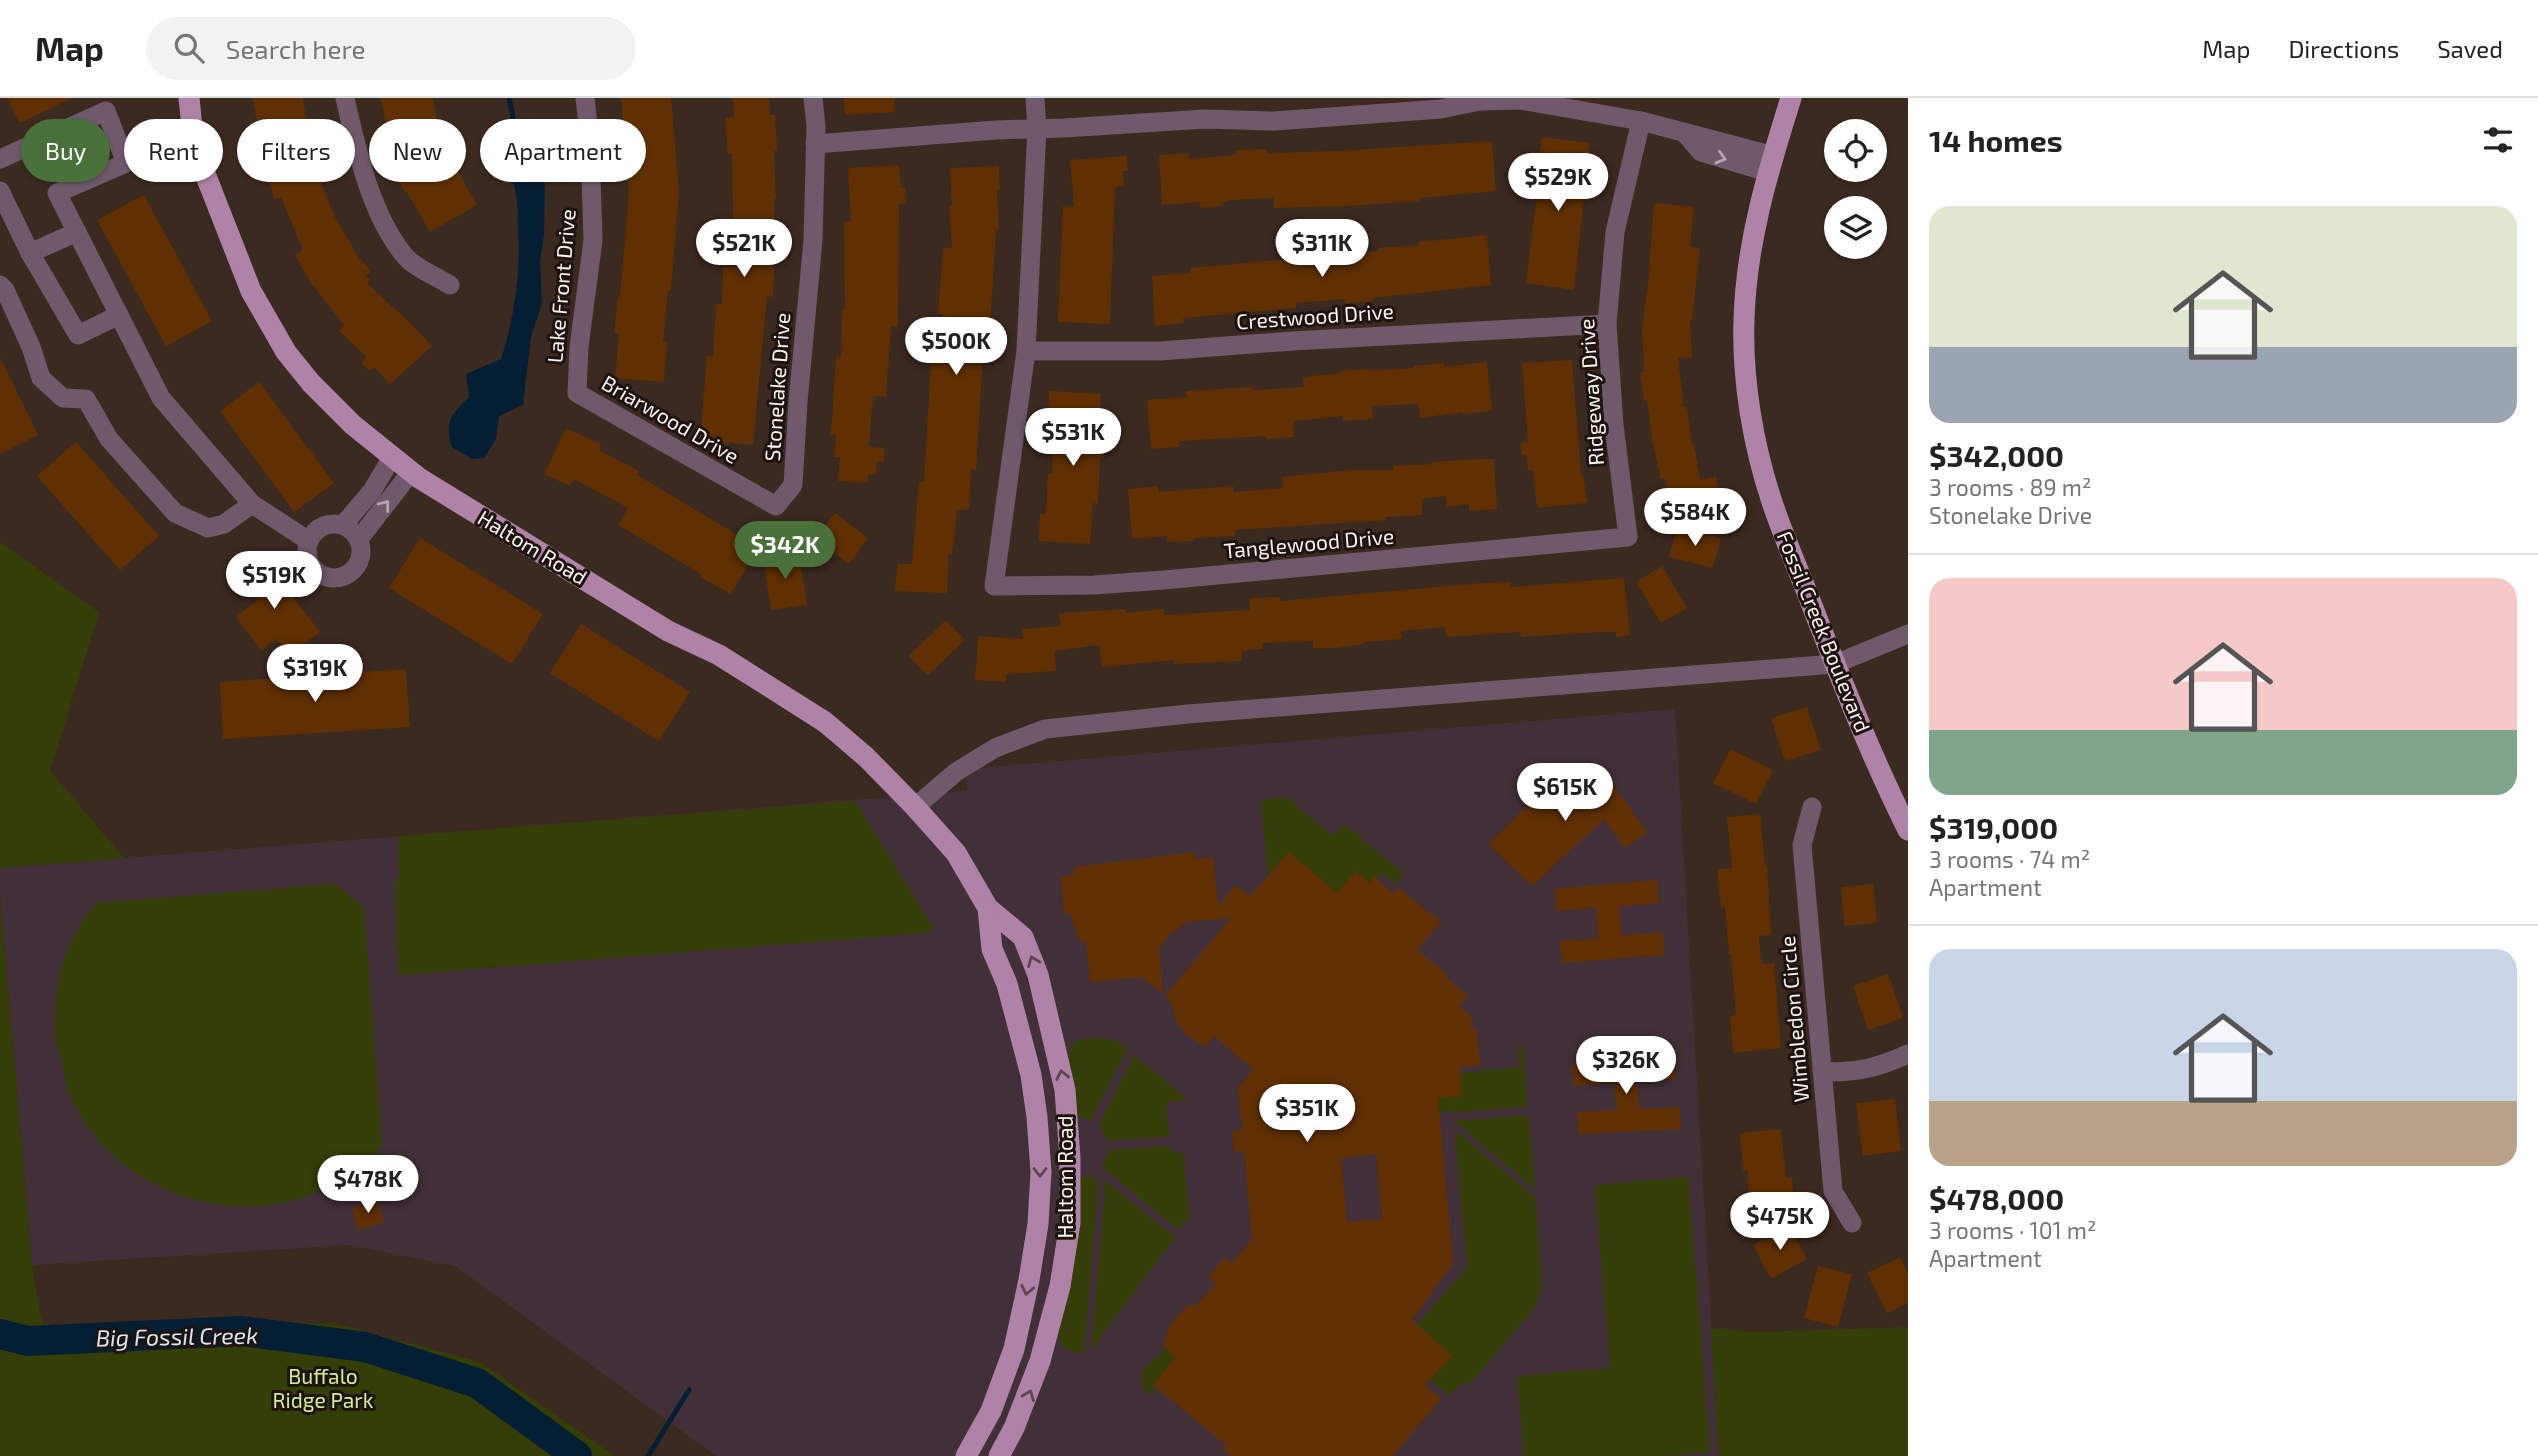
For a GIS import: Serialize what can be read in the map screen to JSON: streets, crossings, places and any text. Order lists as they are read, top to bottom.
{
  "streets": {
    "main road": ["Haltom Road", "Fossil Creek Boulevard"],
    "street": [
      "Lake Front Drive",
      "Crestwood Drive",
      "Stonelake Drive",
      "Ridgeway Drive",
      "Briarwood Drive",
      "Tanglewood Drive",
      "Wimbledon Circle"
    ]
  },
  "crossings": [
    ["Lake Front Drive", "Briarwood Drive"],
    ["Crestwood Drive", "Ridgeway Drive"],
    ["Crestwood Drive", "Tanglewood Drive"],
    ["Stonelake Drive", "Briarwood Drive"],
    ["Ridgeway Drive", "Tanglewood Drive"]
  ],
  "water": ["Big Fossil Creek"],
  "parks": ["Buffalo Ridge Park"],
  "page": {
    "header": "Map",
    "search": "Search here",
    "nav": ["Map", "Directions", "Saved"],
    "heading": "14 homes",
    "chip": [
      "Buy",
      "Rent",
      "Filters",
      "New",
      "Apartment"
    ],
    "price": [
      "$529K",
      "$521K",
      "$311K",
      "$500K",
      "$531K",
      "$584K",
      "$342K",
      "$519K",
      "$319K",
      "$615K",
      "$326K",
      "$351K",
      "$478K",
      "$475K"
    ],
    "list": [
      {
        "name": "$342,000",
        "note": "3 rooms · 89 m² · Stonelake Drive"
      },
      {
        "name": "$319,000",
        "note": "3 rooms · 74 m² · Apartment"
      },
      {
        "name": "$478,000",
        "note": "3 rooms · 101 m² · Apartment"
      }
    ]
  }
}
